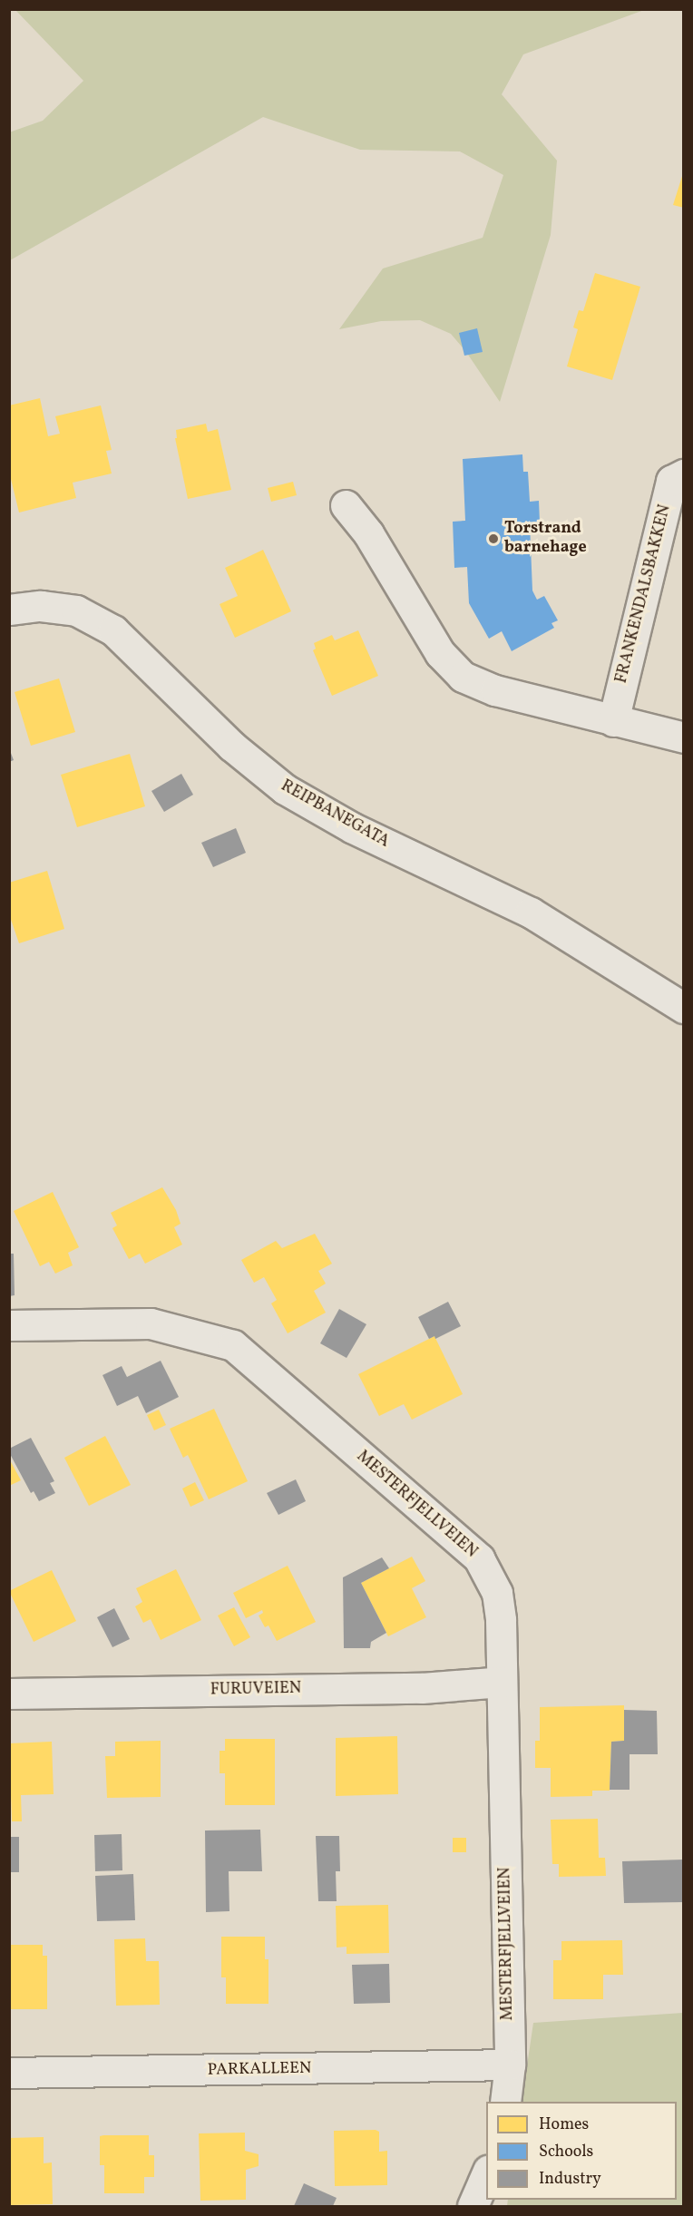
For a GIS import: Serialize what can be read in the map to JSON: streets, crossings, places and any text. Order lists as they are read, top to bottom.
{
  "streets": {
    "street": [
      "FRANKENDALSBAKKEN",
      "REIPBANEGATA",
      "MESTERFJELLVEIEN",
      "FURUVEIEN",
      "PARKALLEEN"
    ]
  },
  "crossings": [
    ["MESTERFJELLVEIEN", "FURUVEIEN"],
    ["MESTERFJELLVEIEN", "PARKALLEEN"]
  ],
  "places": ["Torstrand barnehage"],
  "legend": ["Homes", "Schools", "Industry"]
}
